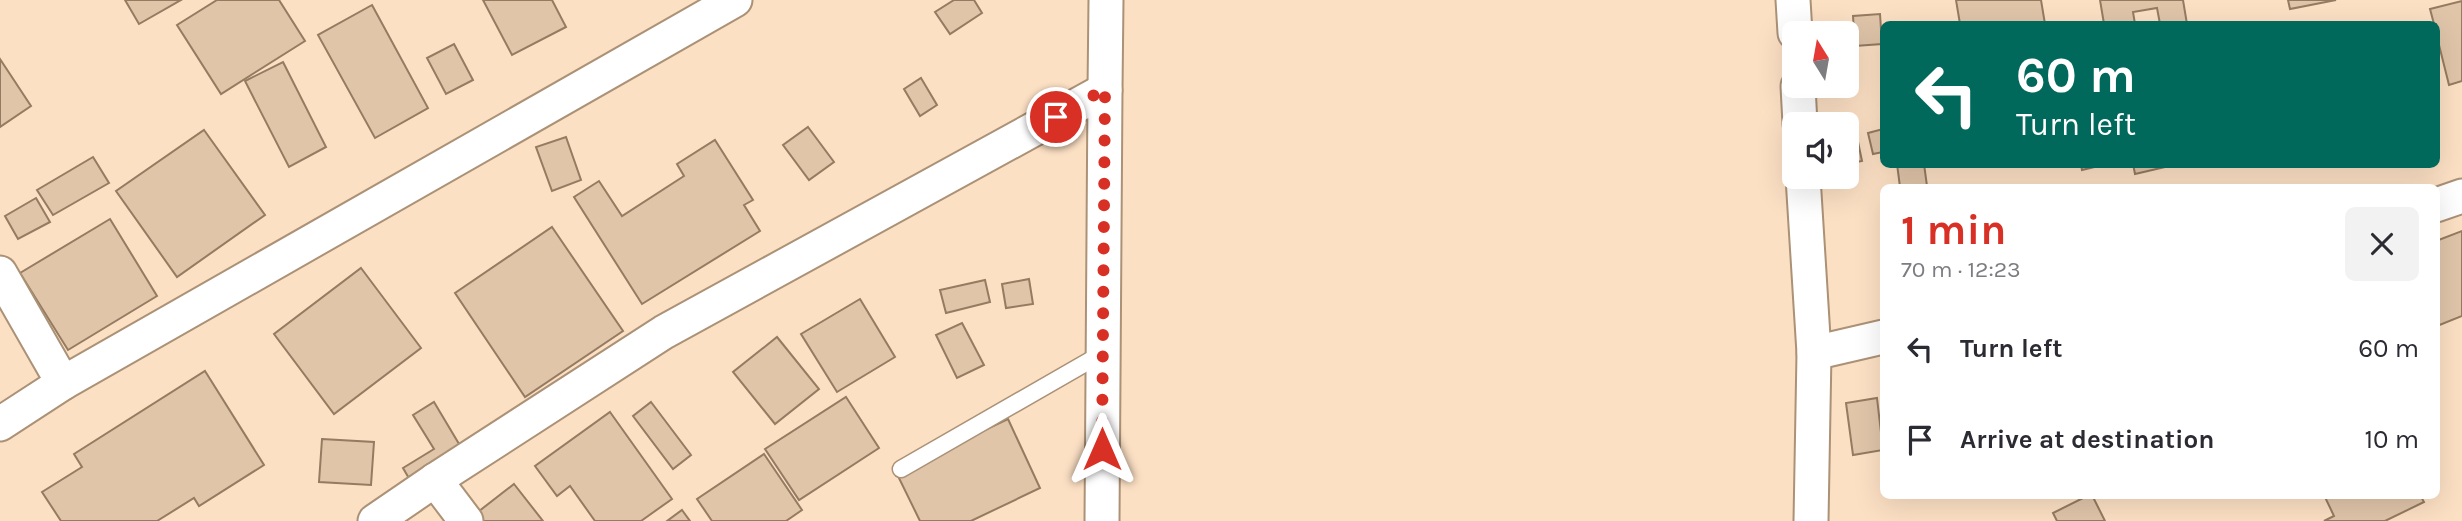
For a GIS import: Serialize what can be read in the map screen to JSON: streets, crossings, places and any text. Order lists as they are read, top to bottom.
{
  "north": "top",
  "page": {
    "turn": ["60 m", "Turn left"],
    "heading": ["1 min", "70 m · 12:23"],
    "list": [
      {
        "name": "Turn left",
        "value": "60 m"
      },
      {
        "name": "Arrive at destination",
        "value": "10 m"
      }
    ]
  }
}
